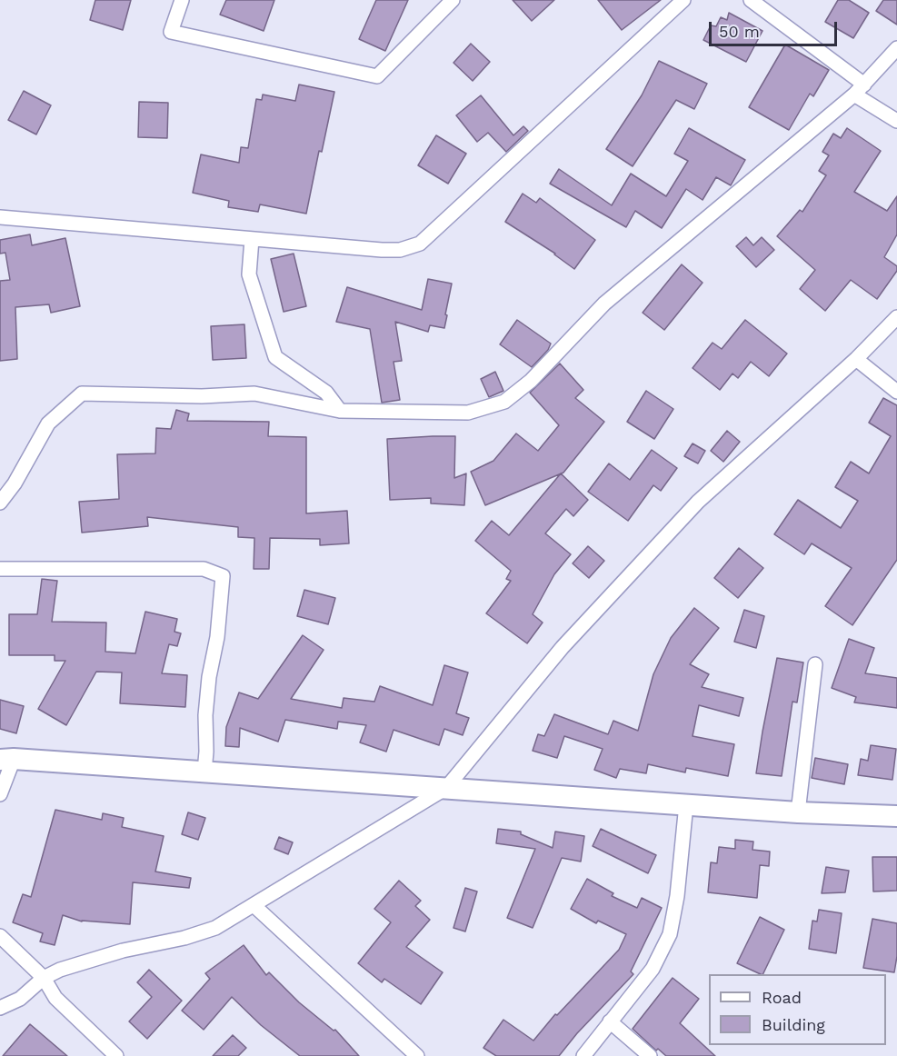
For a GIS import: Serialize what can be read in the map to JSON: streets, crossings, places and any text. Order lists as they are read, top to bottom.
{
  "legend": ["Road", "Building"],
  "scale_bar": "50 m"
}
